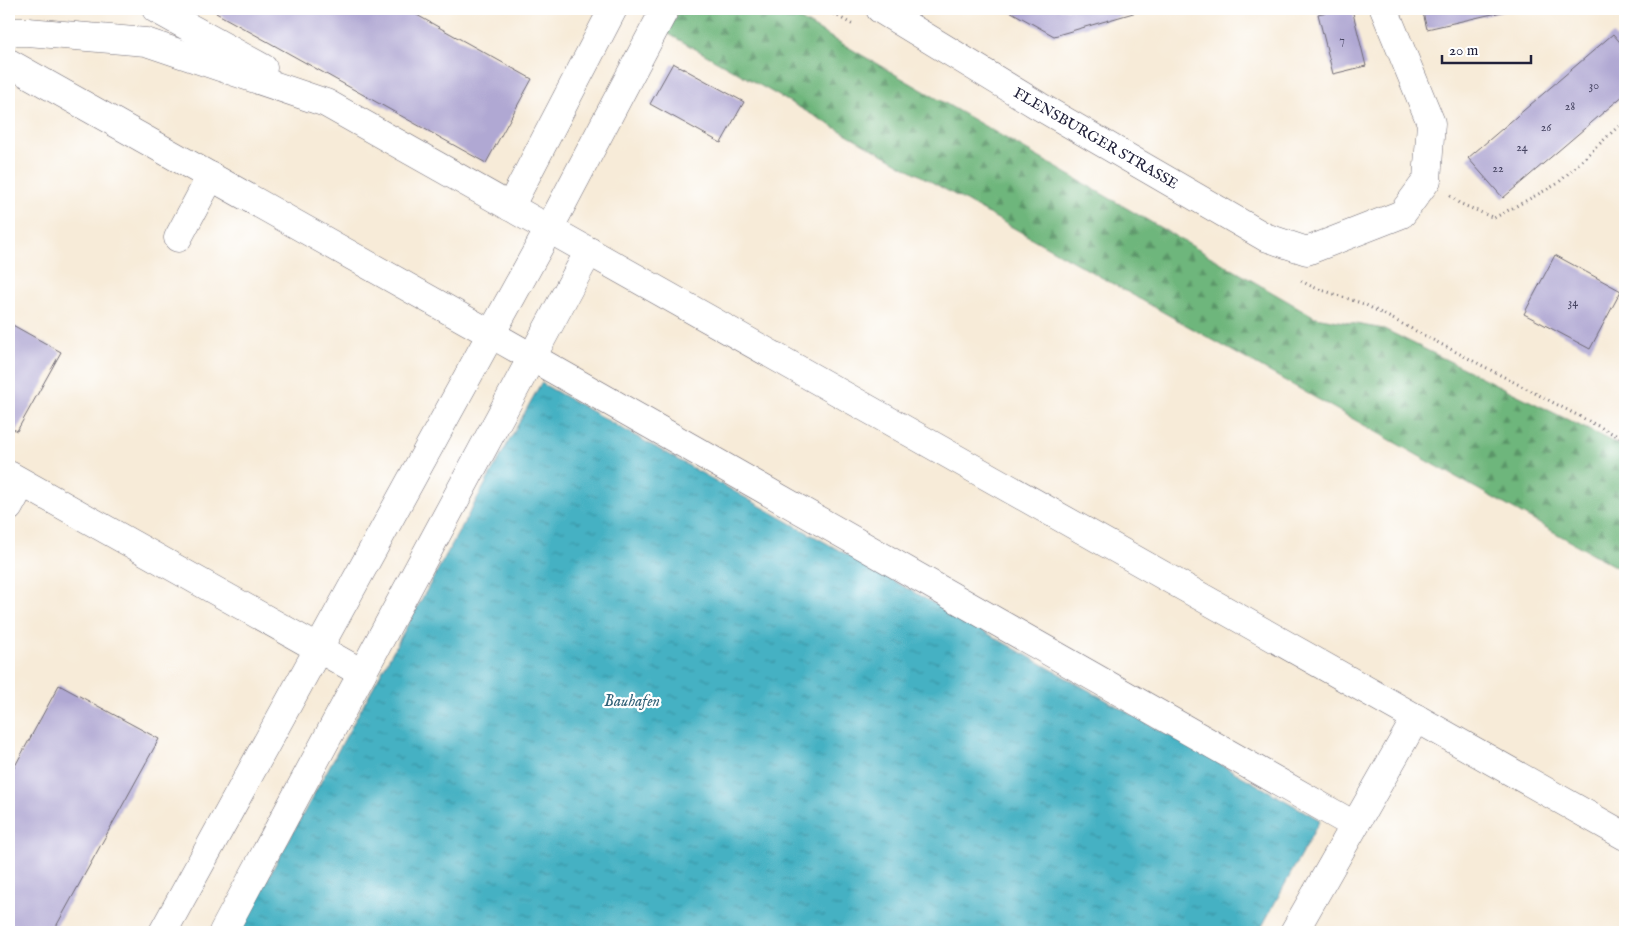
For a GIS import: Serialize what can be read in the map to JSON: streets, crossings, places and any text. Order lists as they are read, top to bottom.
{
  "streets": {
    "street": ["FLENSBURGER STRASSE"]
  },
  "water": ["Bauhafen"],
  "house_numbers": [
    "7",
    "30",
    "28",
    "26",
    "24",
    "22",
    "34"
  ],
  "scale_bar": "20 m"
}
